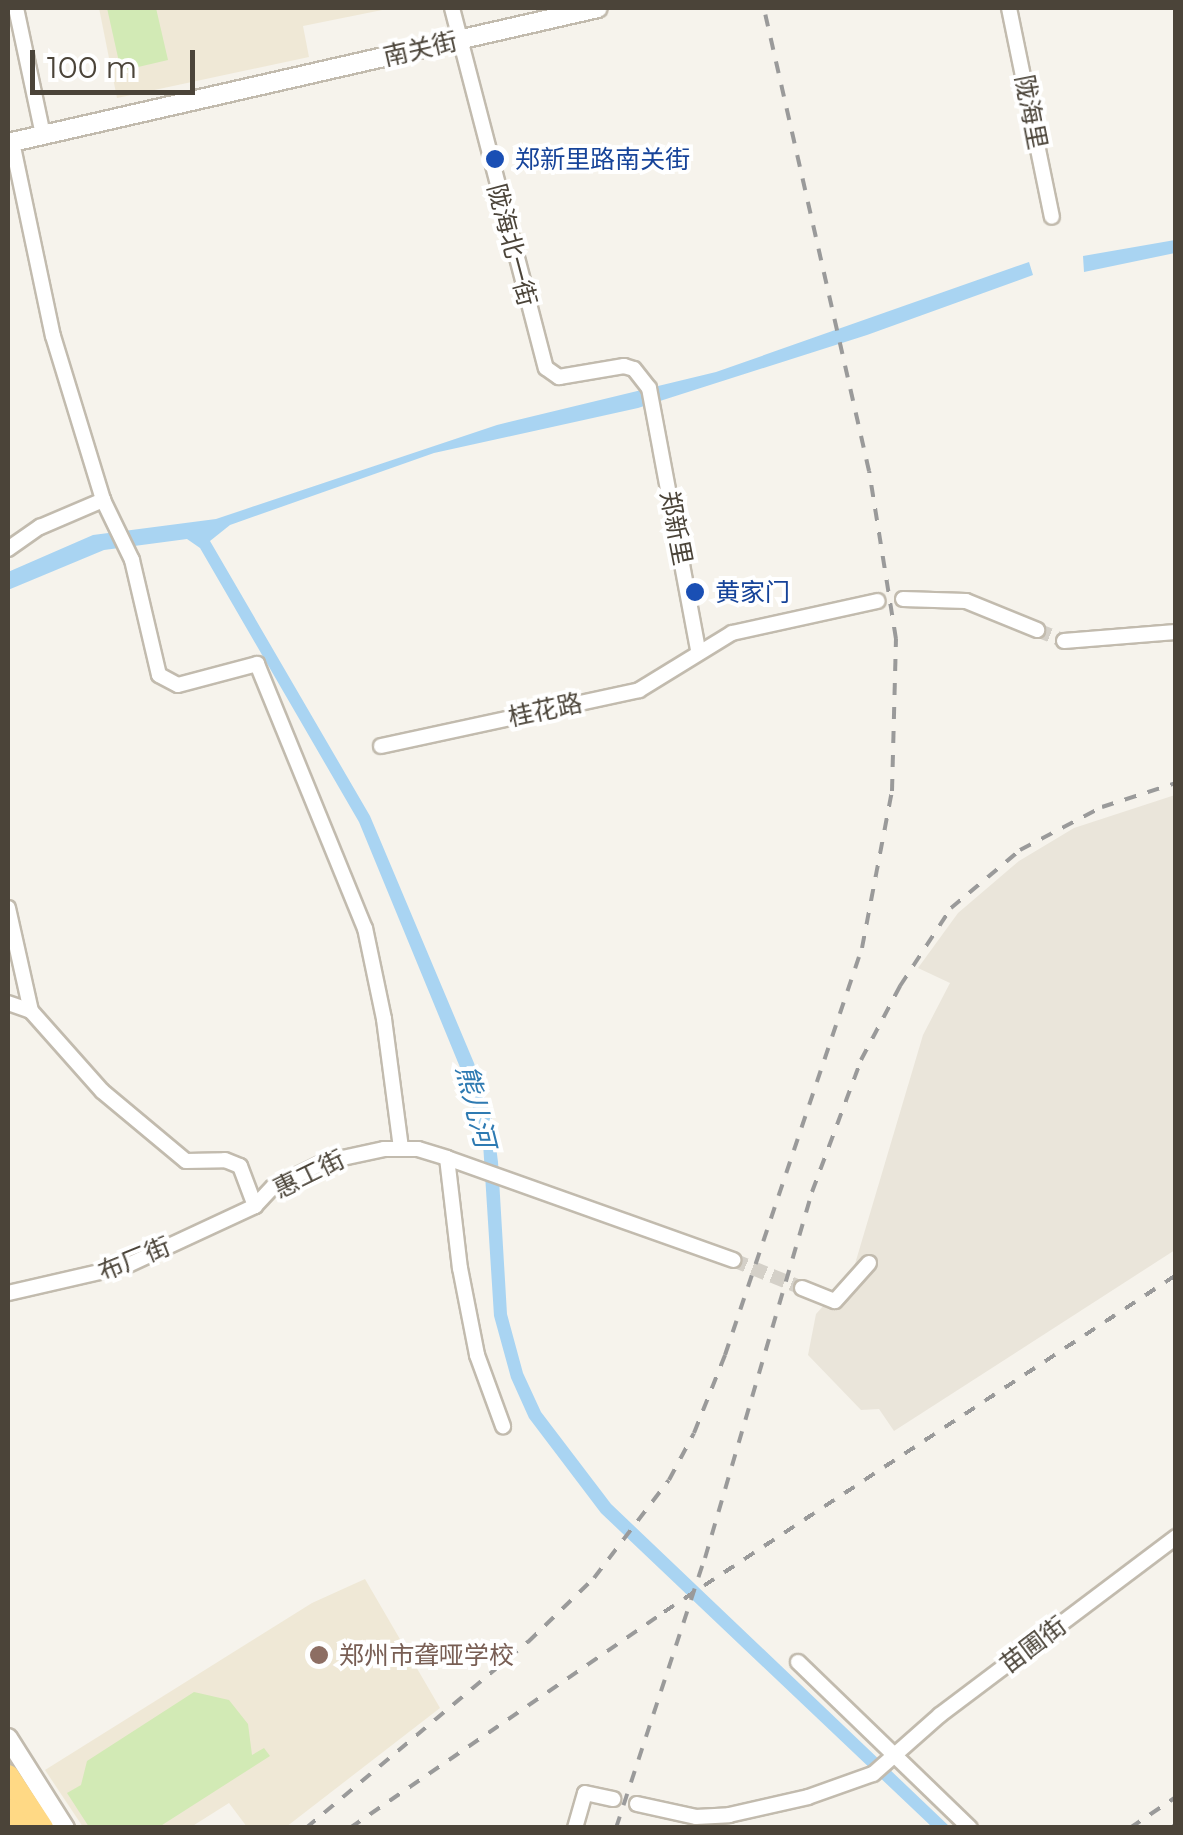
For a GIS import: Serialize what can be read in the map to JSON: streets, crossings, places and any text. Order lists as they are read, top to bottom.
{
  "streets": {
    "street": [
      "南关街",
      "陇海里",
      "陇海北一街",
      "郑新里",
      "桂花路",
      "惠工街",
      "布厂街",
      "苗圃街"
    ]
  },
  "crossings": [
    ["南关街", "陇海北一街"],
    ["陇海北一街", "郑新里"],
    ["郑新里", "桂花路"],
    ["惠工街", "布厂街"]
  ],
  "water": ["熊儿河"],
  "places": ["郑新里路南关街", "黄家门", "郑州市聋哑学校"],
  "scale_bar": "100 m"
}
